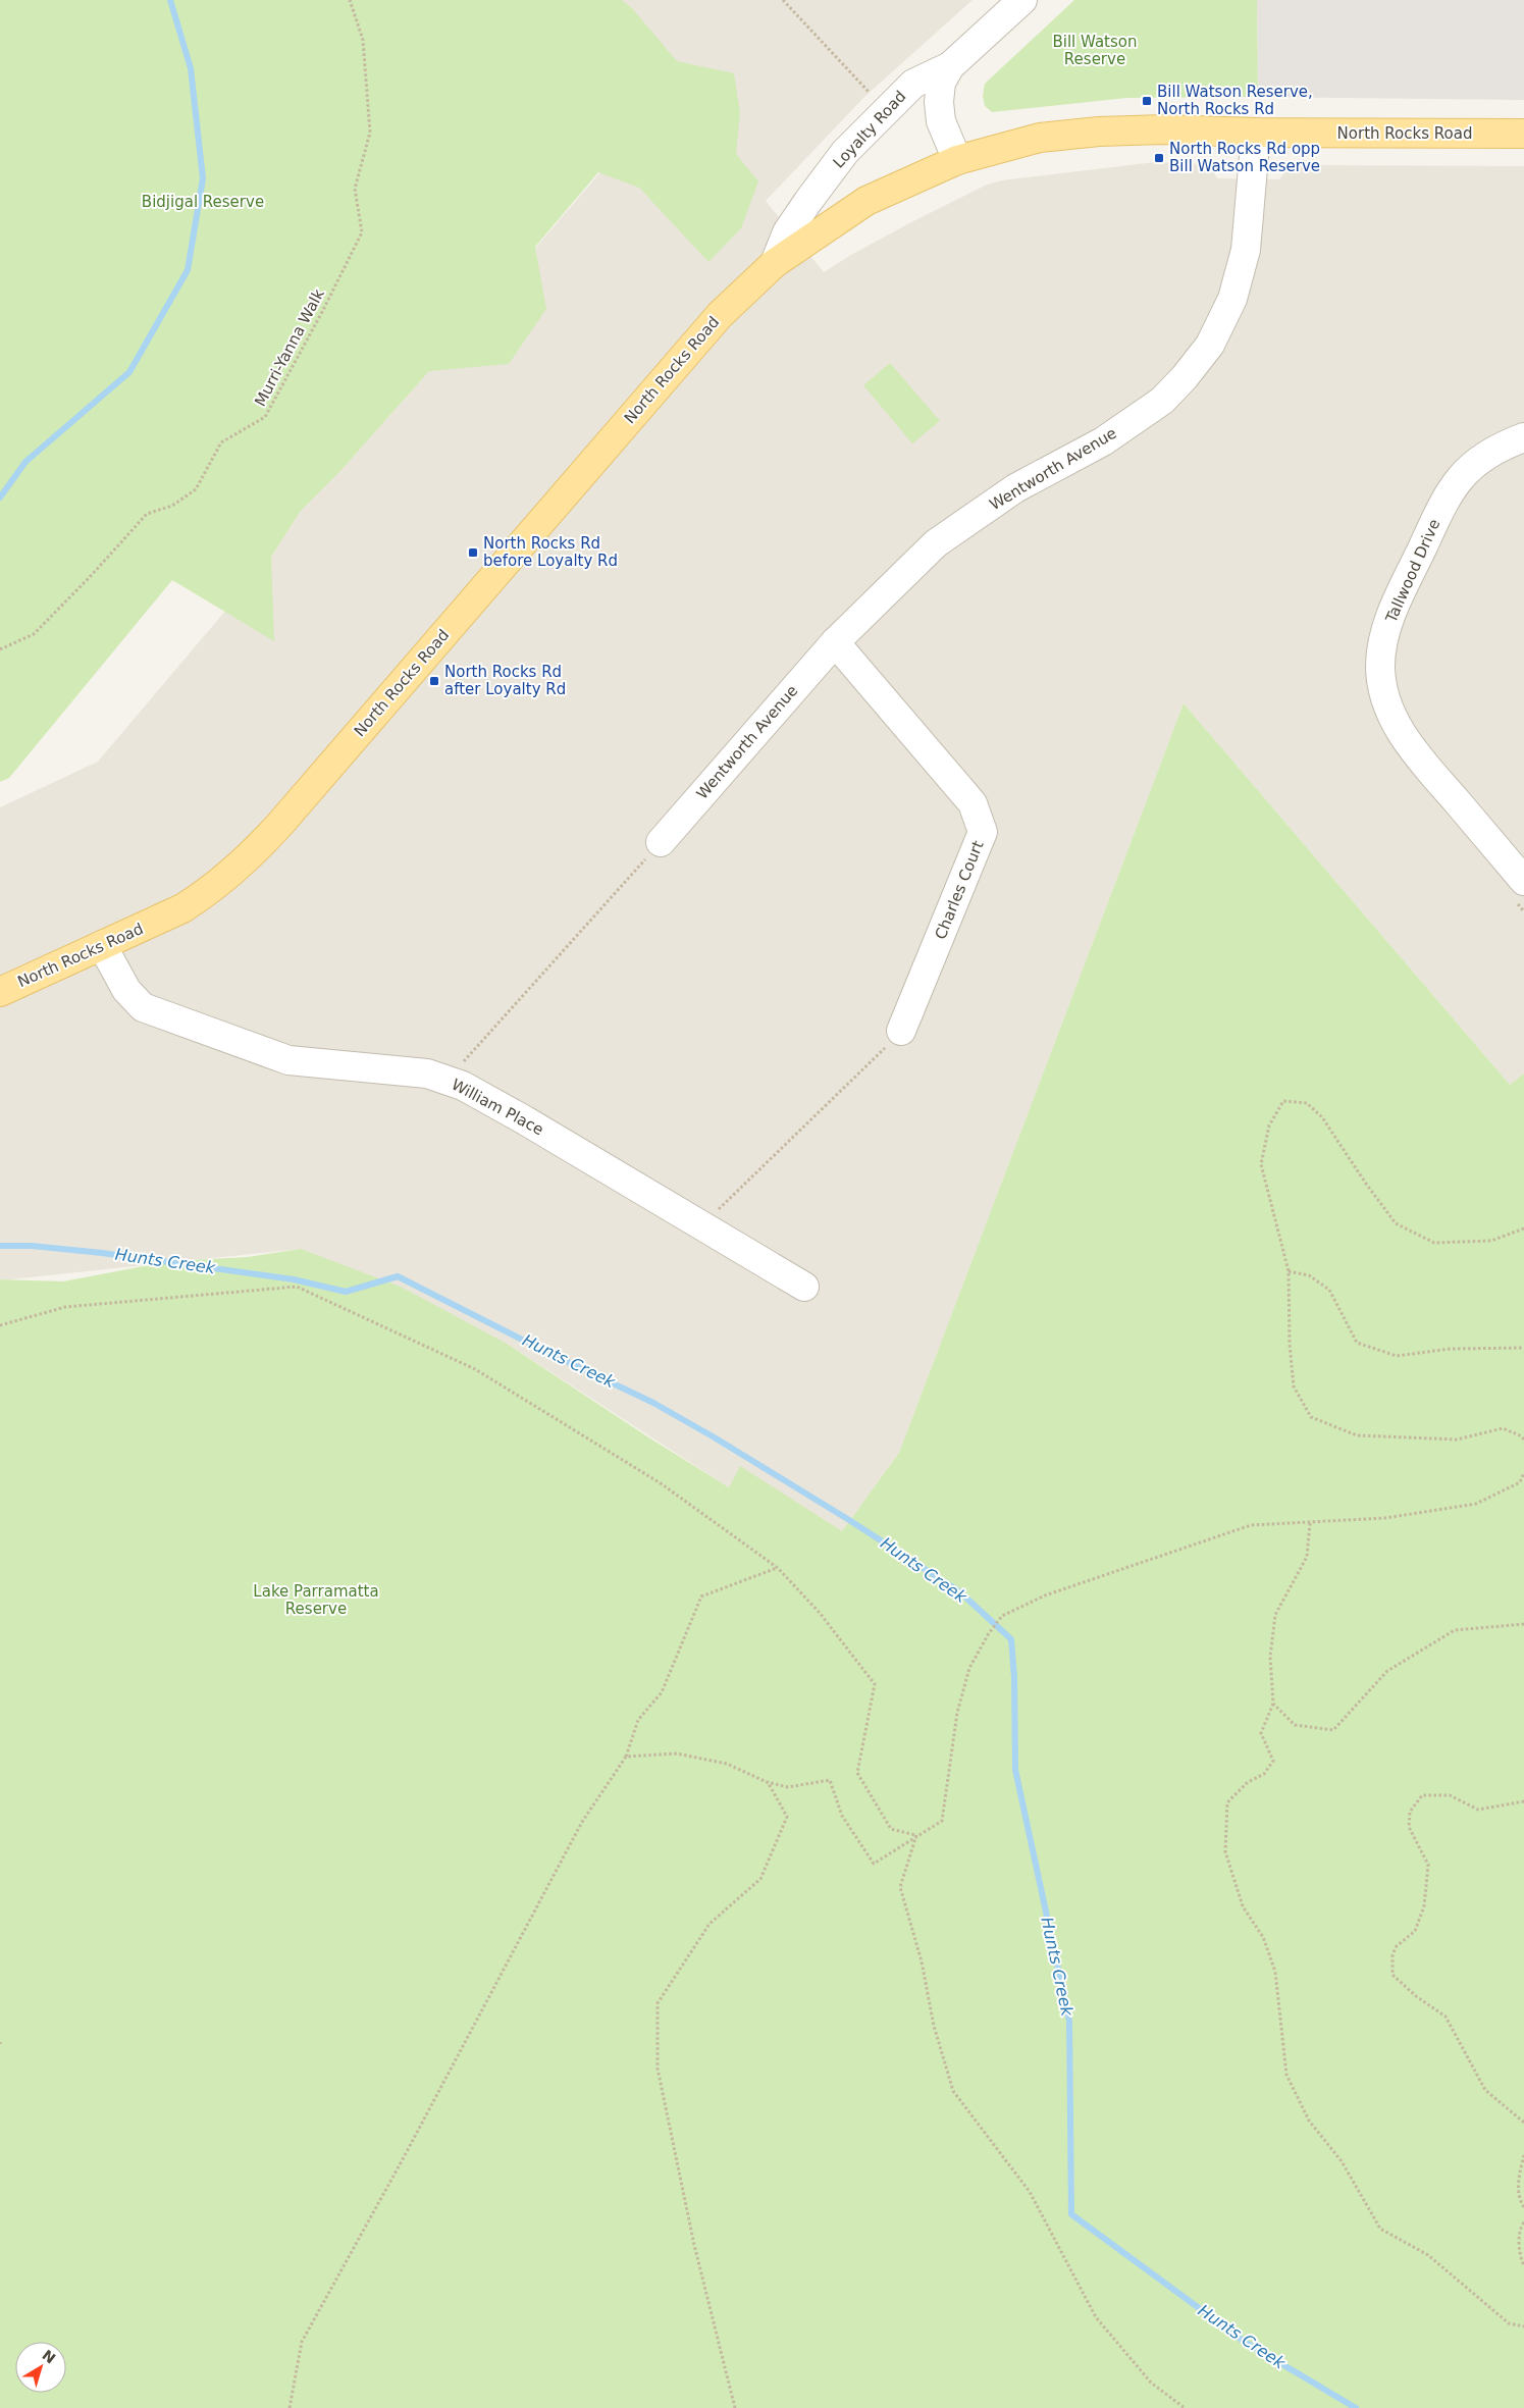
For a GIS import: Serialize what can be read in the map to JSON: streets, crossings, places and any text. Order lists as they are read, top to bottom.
{
  "streets": {
    "main road": ["North Rocks Road"],
    "street": [
      "Loyalty Road",
      "Wentworth Avenue",
      "Tallwood Drive",
      "Charles Court",
      "William Place"
    ],
    "path": ["Murri-Yanna Walk"]
  },
  "crossings": [
    ["Loyalty Road", "North Rocks Road"],
    ["North Rocks Road", "Wentworth Avenue"],
    ["North Rocks Road", "William Place"],
    ["Wentworth Avenue", "Charles Court"]
  ],
  "water": ["Hunts Creek"],
  "parks": ["Bill Watson Reserve", "Bidjigal Reserve", "Lake Parramatta Reserve"],
  "places": {
    "transit": [
      "Bill Watson Reserve, North Rocks Rd",
      "North Rocks Rd opp Bill Watson Reserve",
      "North Rocks Rd before Loyalty Rd",
      "North Rocks Rd after Loyalty Rd"
    ]
  },
  "north": "top right"
}
